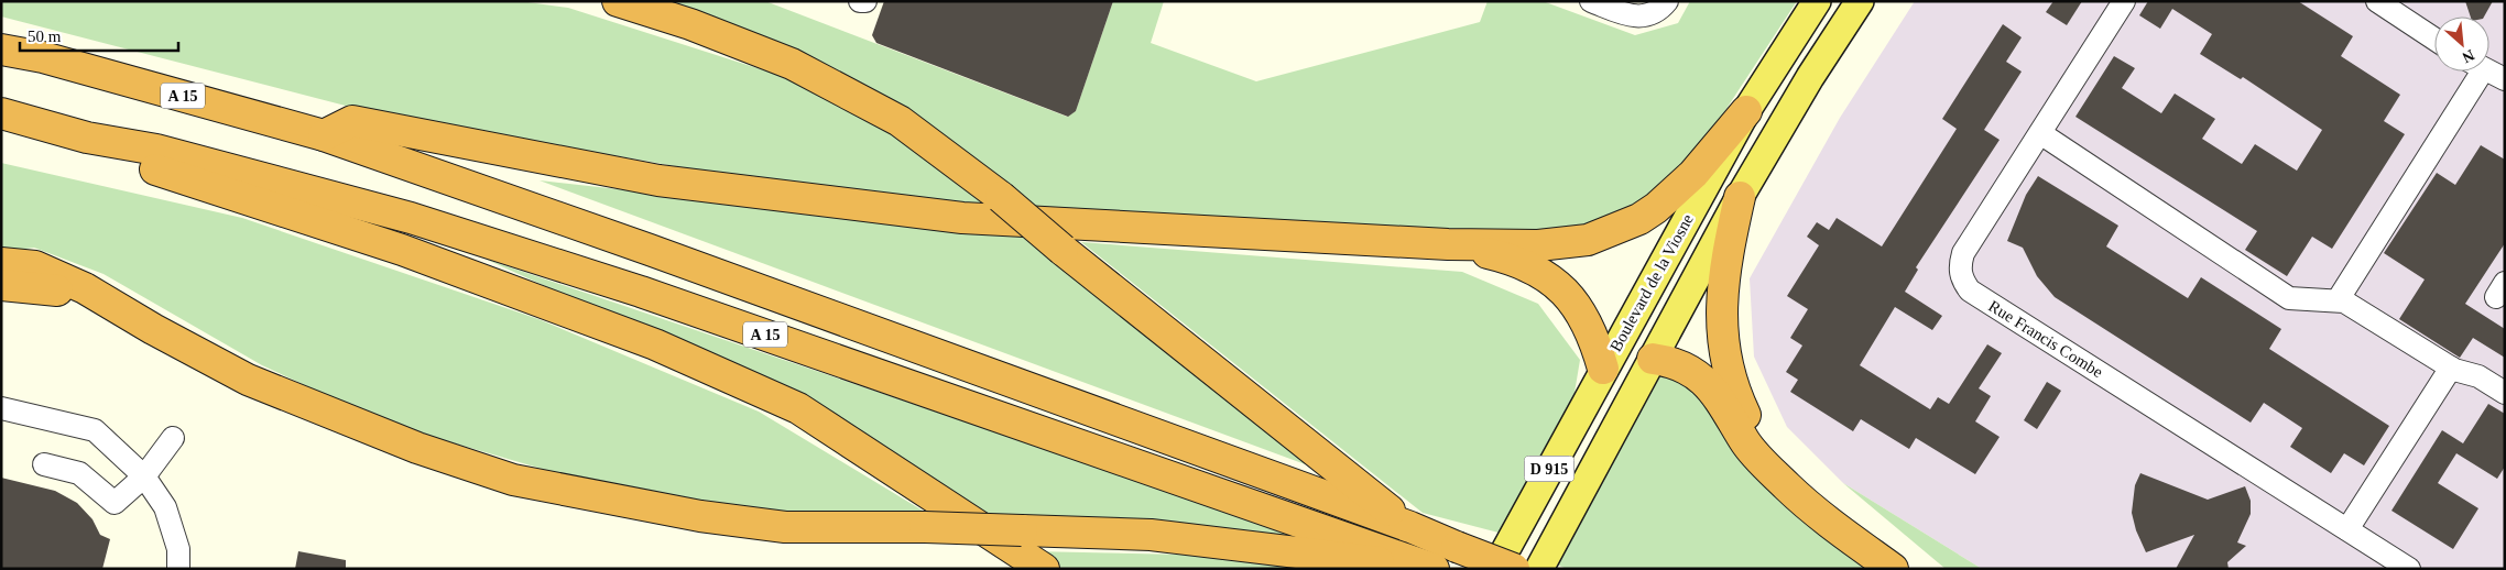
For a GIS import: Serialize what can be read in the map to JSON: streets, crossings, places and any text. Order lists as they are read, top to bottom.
{
  "streets": {
    "highway": ["A 15"],
    "main road": ["Boulevard de la Viosne", "D 915"],
    "street": ["Rue Francis Combe"]
  },
  "scale_bar": "50 m",
  "north": "bottom right"
}
